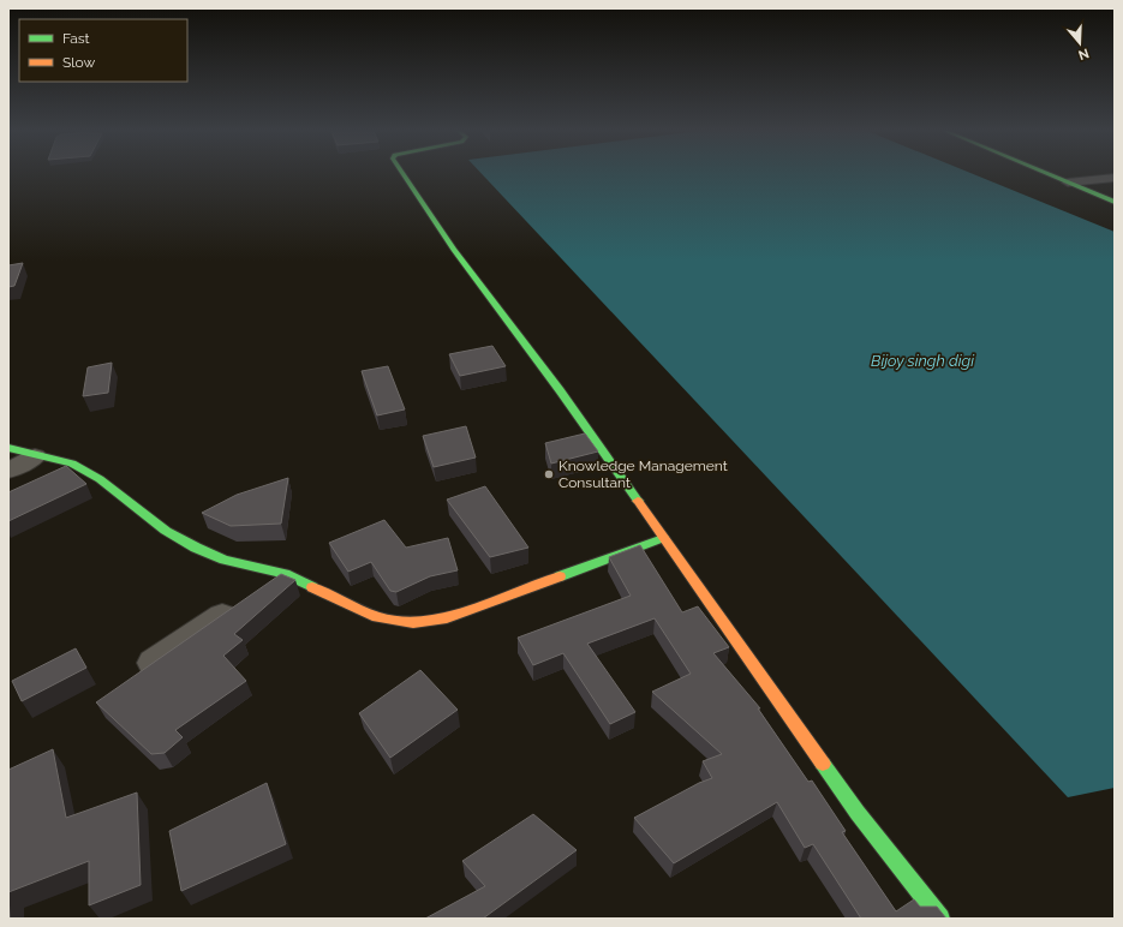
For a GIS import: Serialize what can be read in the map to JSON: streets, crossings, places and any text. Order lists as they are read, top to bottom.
{
  "water": ["Bijoy singh digi"],
  "places": ["Knowledge Management Consultant"],
  "legend": ["Fast", "Slow"],
  "north": "bottom"
}
